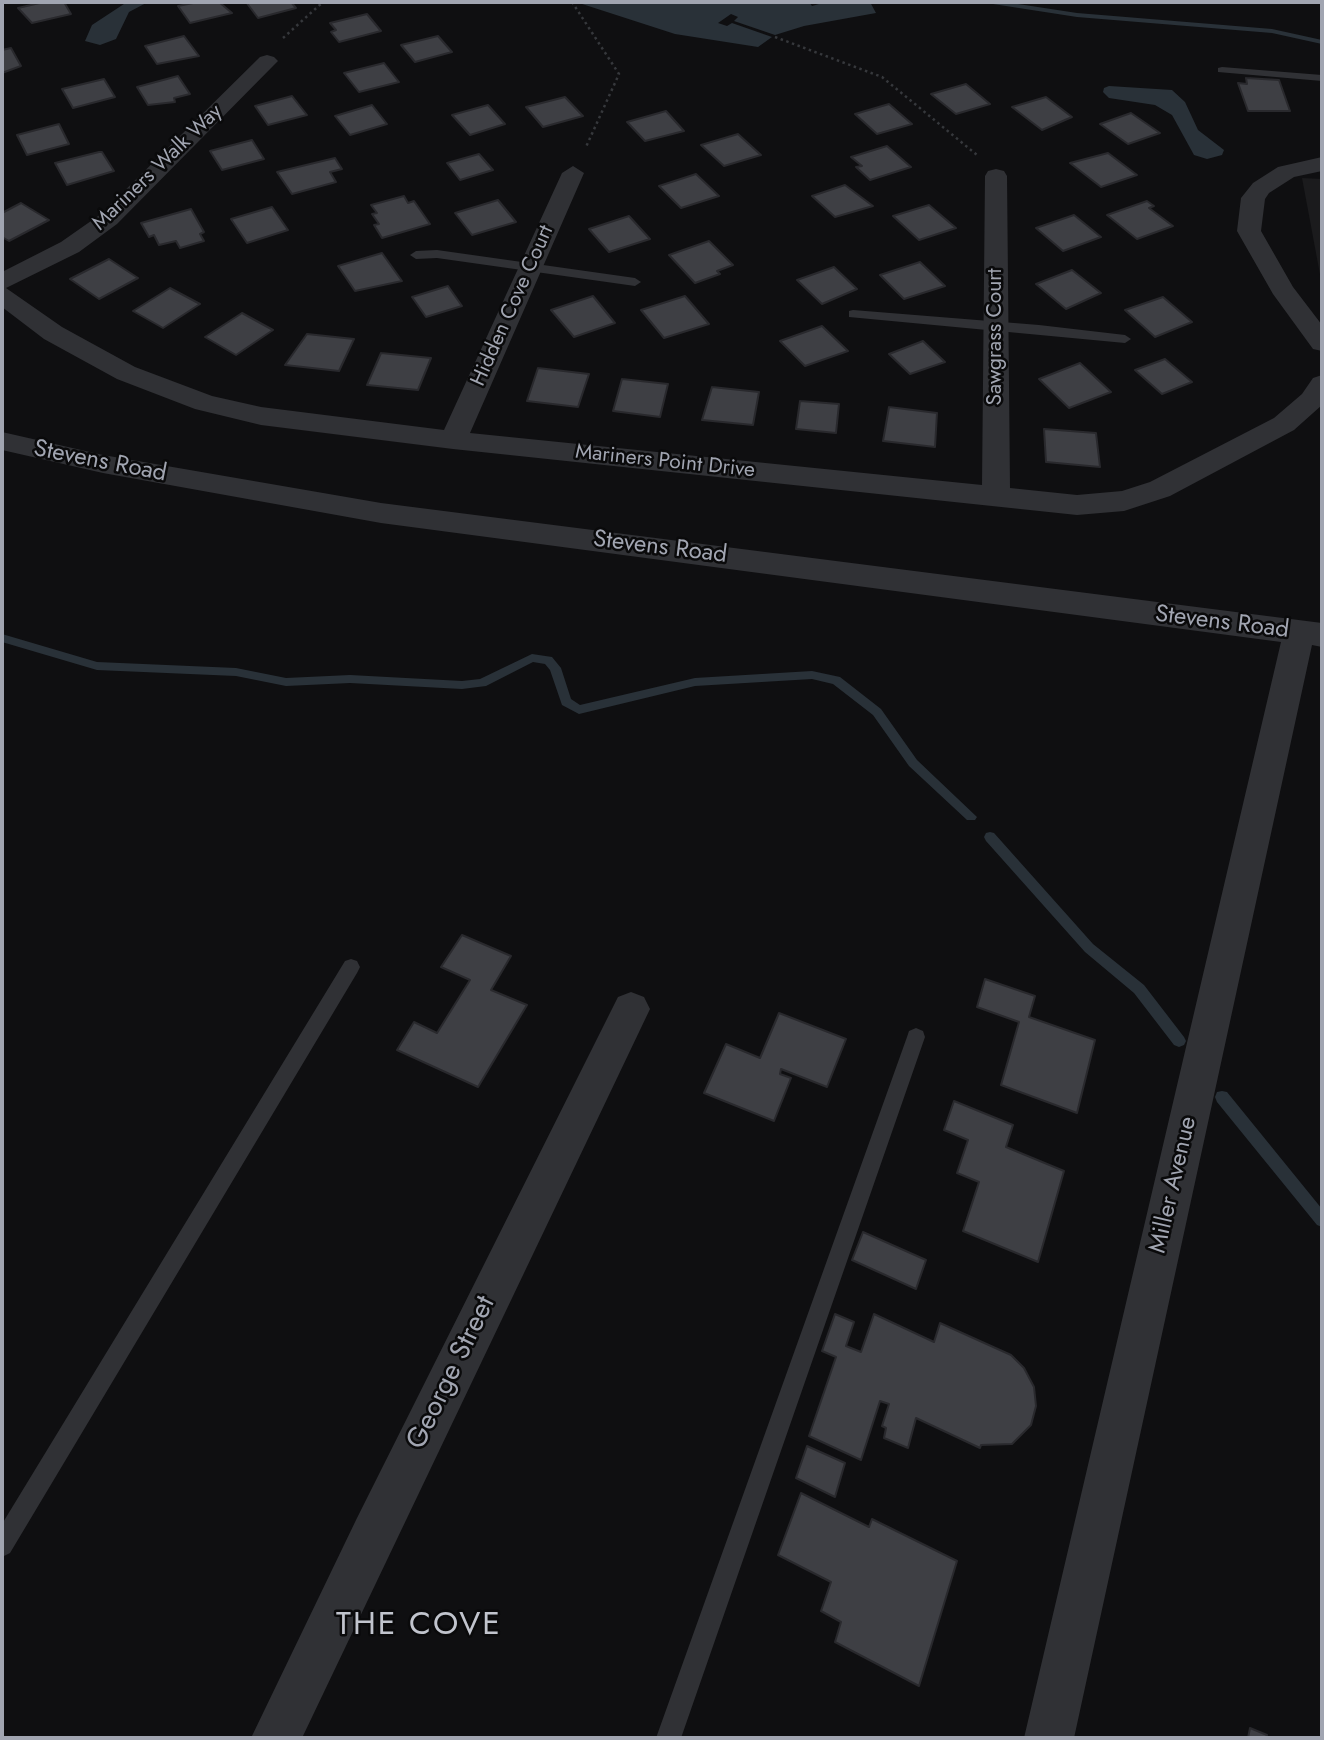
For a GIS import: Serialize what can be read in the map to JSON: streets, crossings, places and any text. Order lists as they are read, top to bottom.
{
  "streets": {
    "street": [
      "Mariners Walk Way",
      "Hidden Cove Court",
      "Sawgrass Court",
      "Stevens Road",
      "Mariners Point Drive",
      "Miller Avenue",
      "George Street"
    ]
  },
  "crossings": [
    ["Hidden Cove Court", "Mariners Point Drive"],
    ["Sawgrass Court", "Mariners Point Drive"],
    ["Stevens Road", "Miller Avenue"]
  ],
  "districts": ["THE COVE"]
}
